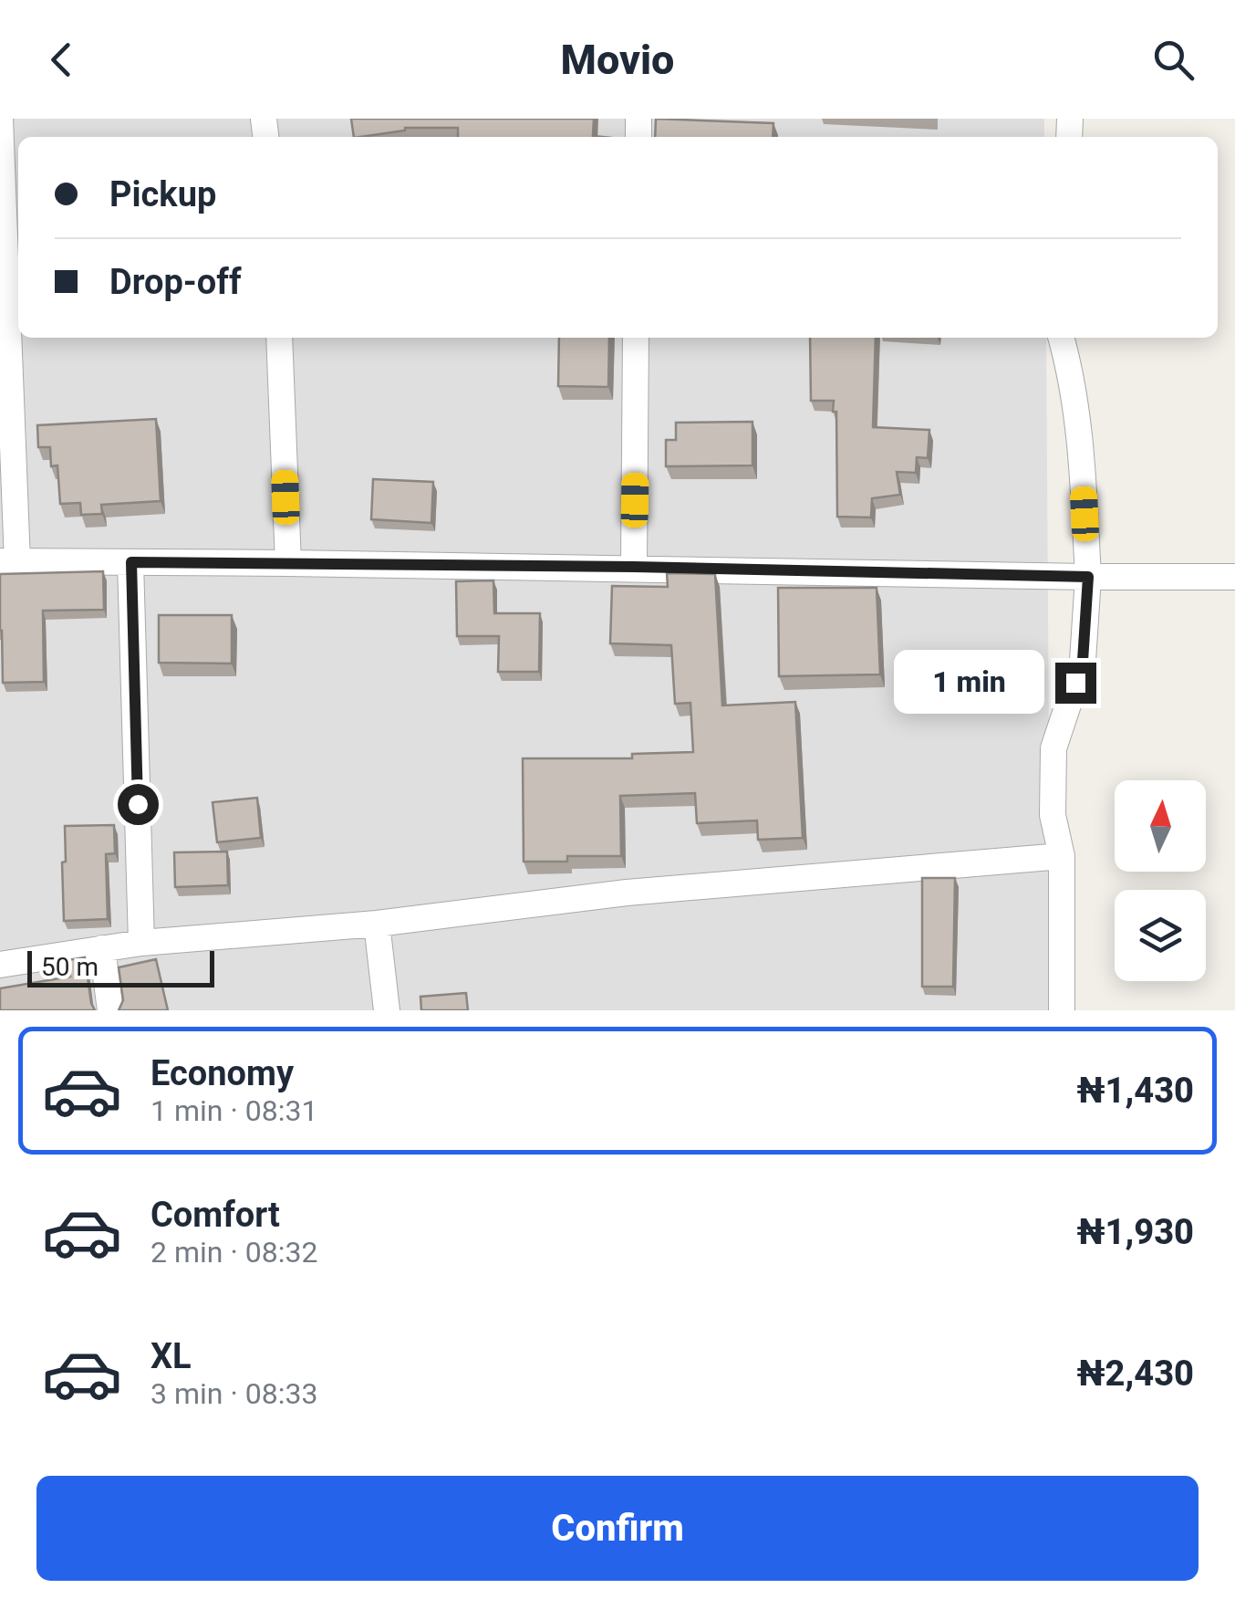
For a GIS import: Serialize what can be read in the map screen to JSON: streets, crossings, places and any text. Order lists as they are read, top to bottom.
{
  "scale_bar": "50 m",
  "north": "top",
  "page": {
    "header": "Movio",
    "banner": ["Pickup", "Drop-off"],
    "bubble": "1 min",
    "scale": "50 m",
    "list": [
      {
        "name": "Economy",
        "note": "1 min · 08:31",
        "value": "₦1,430"
      },
      {
        "name": "Comfort",
        "note": "2 min · 08:32",
        "value": "₦1,930"
      },
      {
        "name": "XL",
        "note": "3 min · 08:33",
        "value": "₦2,430"
      }
    ],
    "buttons": "Confirm"
  }
}
